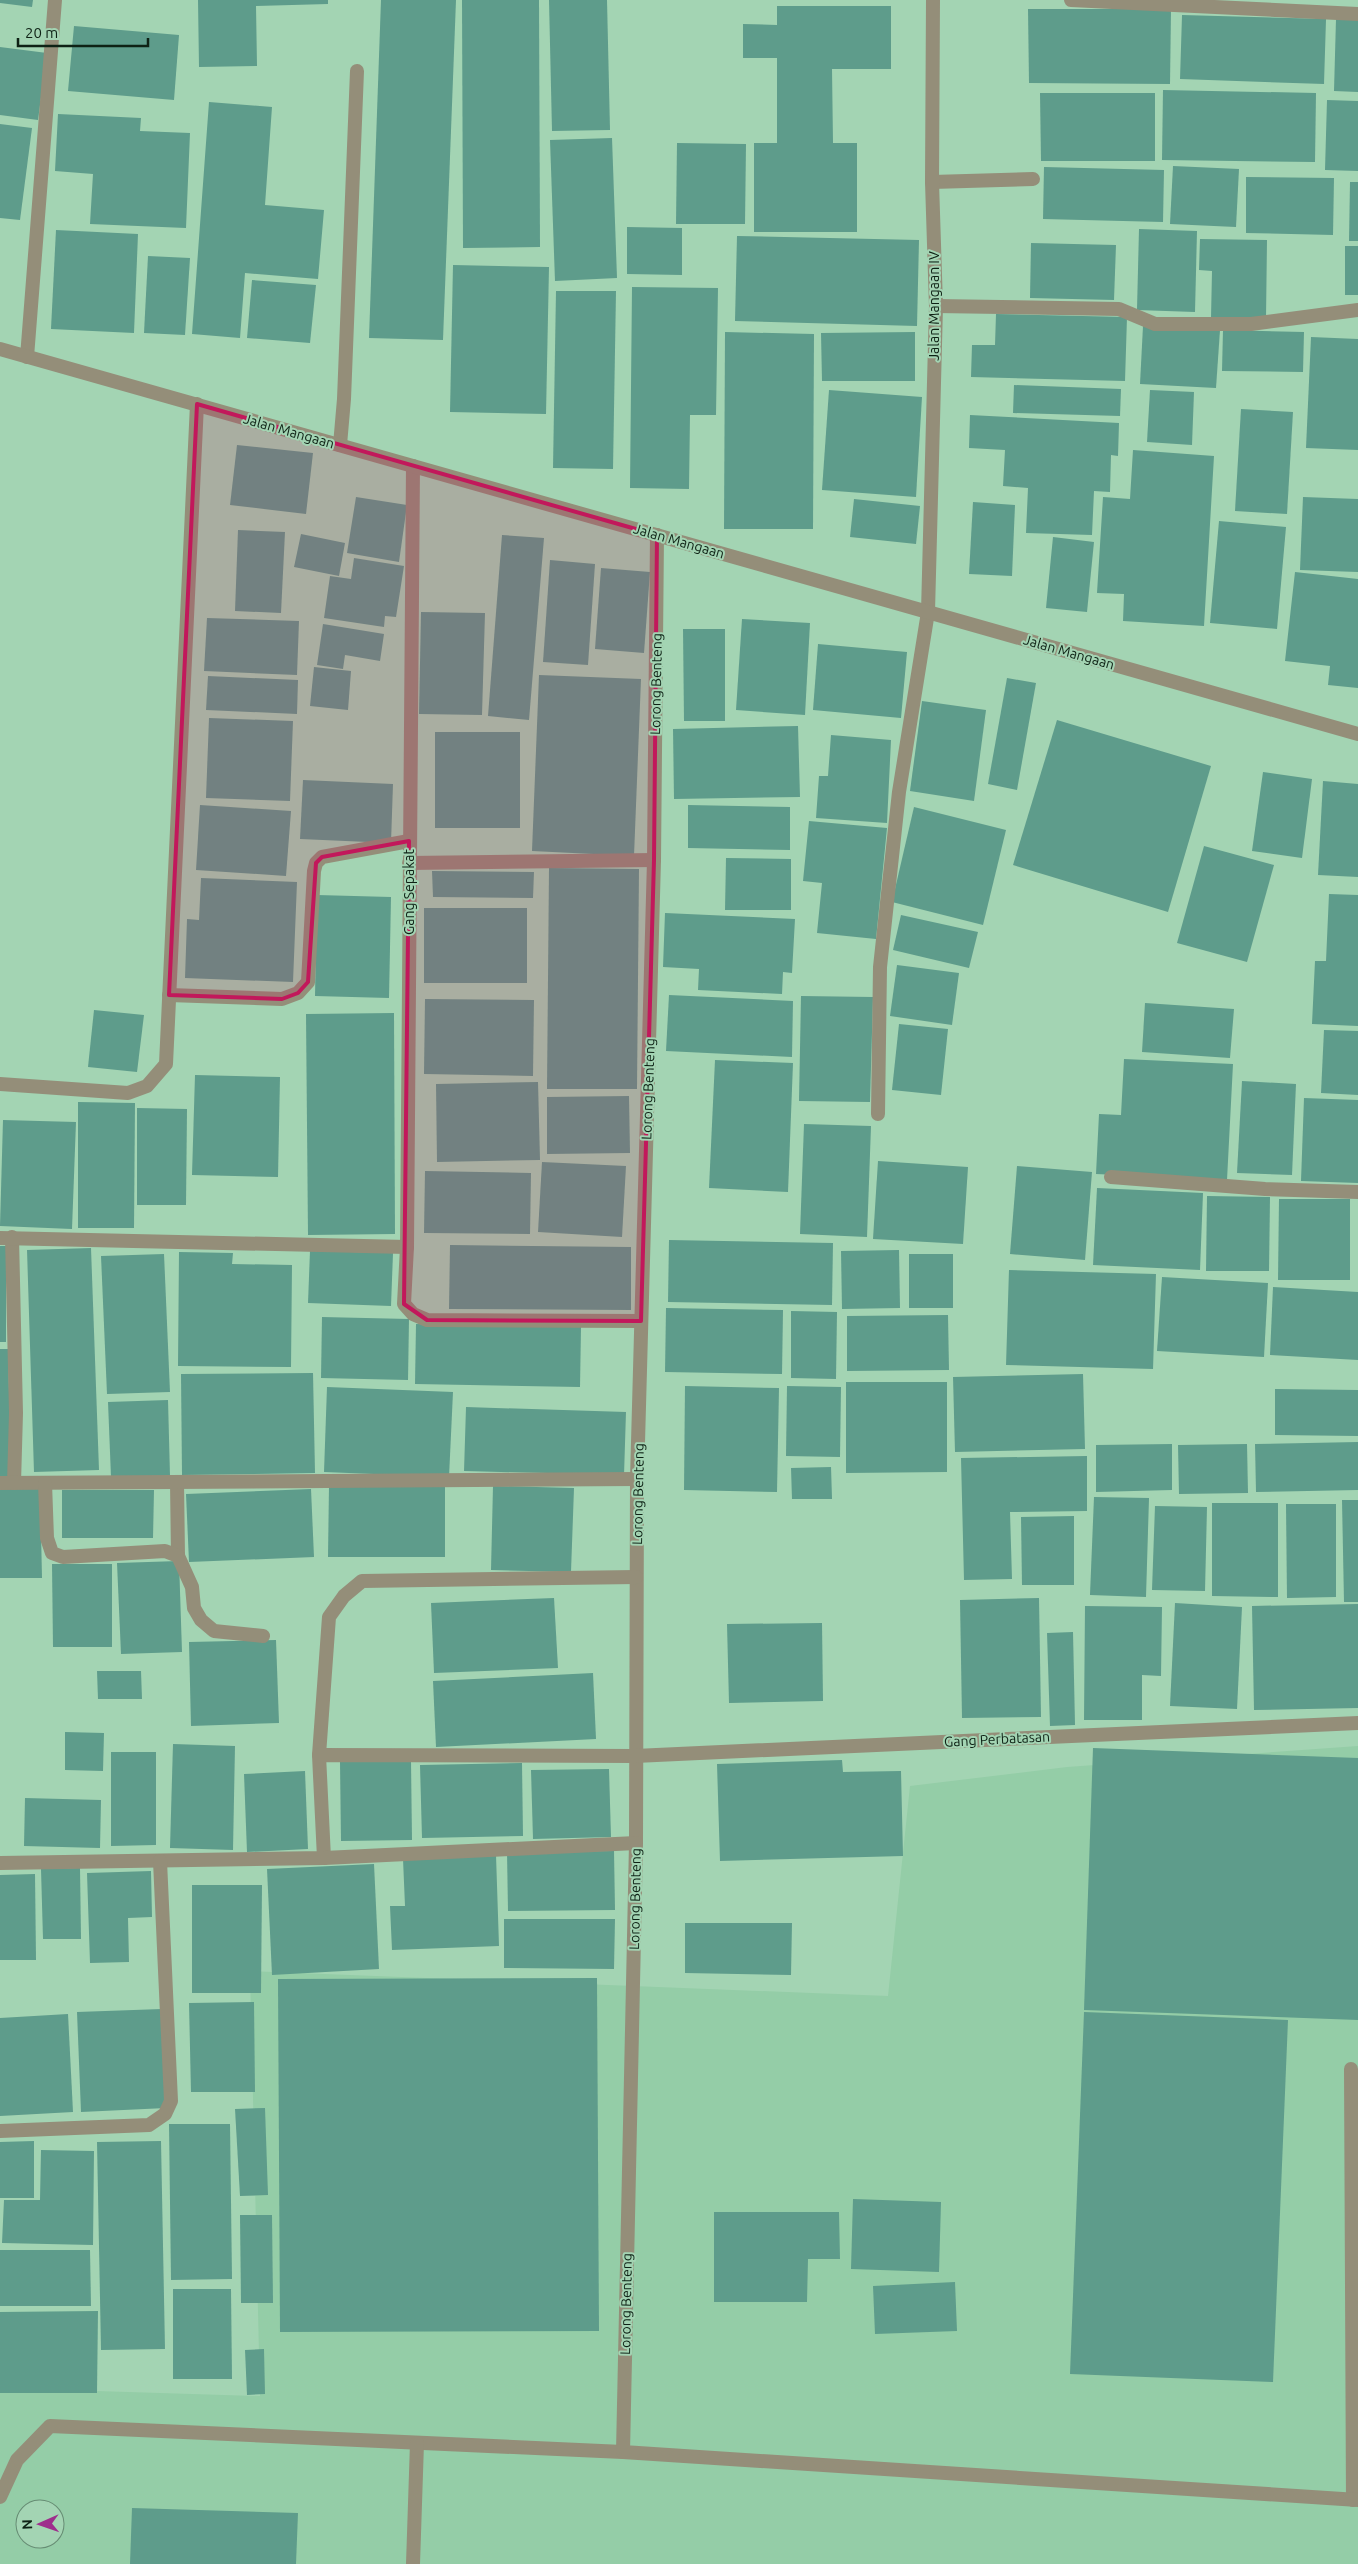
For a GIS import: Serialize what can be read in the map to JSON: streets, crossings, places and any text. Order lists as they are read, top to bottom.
{
  "streets": {
    "street": [
      "Jalan Mangaan IV",
      "Jalan Mangaan",
      "Lorong Benteng",
      "Gang Sepakat",
      "Gang Perbatasan"
    ]
  },
  "crossings": [
    ["Jalan Mangaan IV", "Jalan Mangaan"],
    ["Jalan Mangaan", "Lorong Benteng"],
    ["Jalan Mangaan", "Gang Sepakat"],
    ["Lorong Benteng", "Gang Sepakat"],
    ["Lorong Benteng", "Gang Perbatasan"]
  ],
  "scale_bar": "20 m",
  "north": "left"
}
